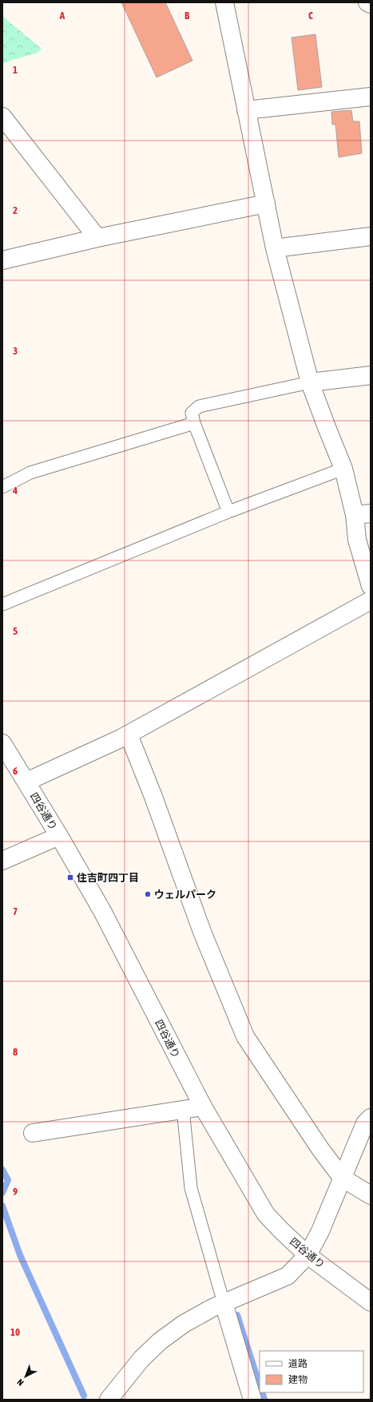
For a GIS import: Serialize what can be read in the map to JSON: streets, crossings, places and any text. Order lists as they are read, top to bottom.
{
  "streets": {
    "street": ["四谷通り"]
  },
  "places": {
    "transit": ["住吉町四丁目"],
    "other": ["ウェルパーク"]
  },
  "legend": ["道路", "建物"],
  "north": "bottom left",
  "grid": {
    "columns": ["A", "B", "C"],
    "rows": [
      "1",
      "2",
      "3",
      "4",
      "5",
      "6",
      "7",
      "8",
      "9",
      "10"
    ]
  }
}
